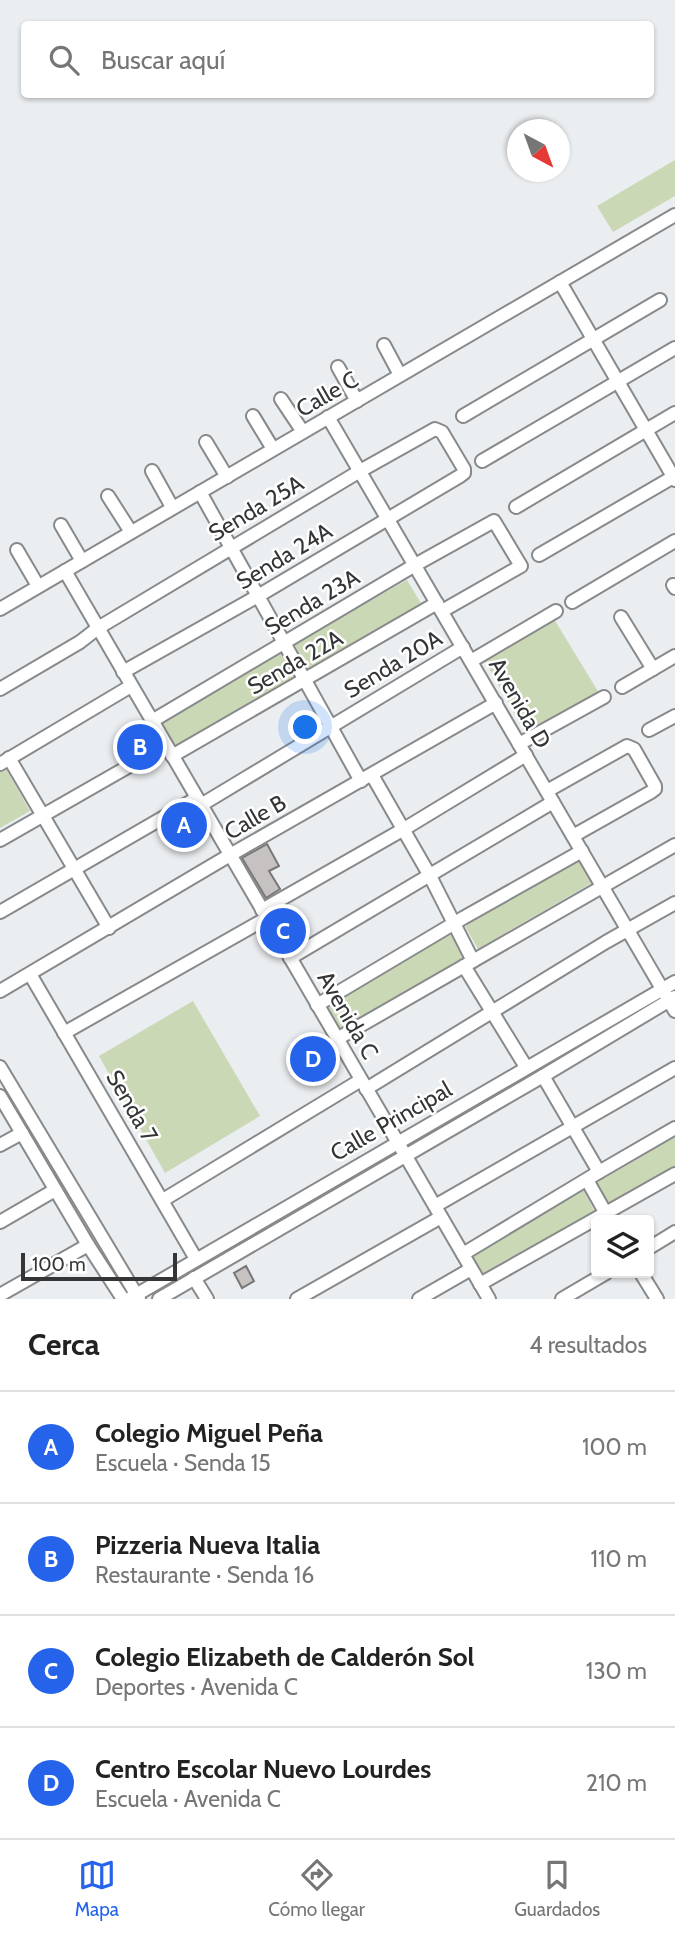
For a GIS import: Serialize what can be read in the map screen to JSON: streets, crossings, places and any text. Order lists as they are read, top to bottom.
{
  "streets": {
    "street": [
      "Calle C",
      "Senda 25A",
      "Senda 24A",
      "Senda 23A",
      "Senda 22A",
      "Senda 20A",
      "Avenida D",
      "Calle B",
      "Avenida C",
      "Senda 7",
      "Calle Principal"
    ]
  },
  "crossings": [
    ["Calle C", "Avenida D"],
    ["Calle C", "Avenida C"],
    ["Senda 25A", "Senda 24A"],
    ["Senda 25A", "Avenida D"],
    ["Senda 25A", "Avenida C"],
    ["Senda 24A", "Avenida D"],
    ["Senda 24A", "Avenida C"],
    ["Senda 23A", "Senda 22A"],
    ["Senda 23A", "Avenida D"],
    ["Senda 23A", "Avenida C"],
    ["Senda 22A", "Avenida D"],
    ["Senda 22A", "Avenida C"],
    ["Senda 20A", "Avenida D"],
    ["Senda 20A", "Avenida C"],
    ["Avenida D", "Calle B"],
    ["Avenida D", "Calle Principal"],
    ["Calle B", "Avenida C"],
    ["Calle B", "Senda 7"],
    ["Avenida C", "Calle Principal"],
    ["Senda 7", "Calle Principal"]
  ],
  "scale_bar": "100 m",
  "north": "bottom right",
  "page": {
    "search": "Buscar aquí",
    "pins": [
      "B",
      "A",
      "C",
      "D"
    ],
    "scale": "100 m",
    "heading": ["Cerca", "4 resultados"],
    "list": [
      {
        "mark": "A",
        "name": "Colegio Miguel Peña",
        "note": "Escuela · Senda 15",
        "value": "100 m"
      },
      {
        "mark": "B",
        "name": "Pizzeria Nueva Italia",
        "note": "Restaurante · Senda 16",
        "value": "110 m"
      },
      {
        "mark": "C",
        "name": "Colegio Elizabeth de Calderón Sol",
        "note": "Deportes · Avenida C",
        "value": "130 m"
      },
      {
        "mark": "D",
        "name": "Centro Escolar Nuevo Lourdes",
        "note": "Escuela · Avenida C",
        "value": "210 m"
      }
    ],
    "nav": ["Mapa", "Cómo llegar", "Guardados"]
  }
}
